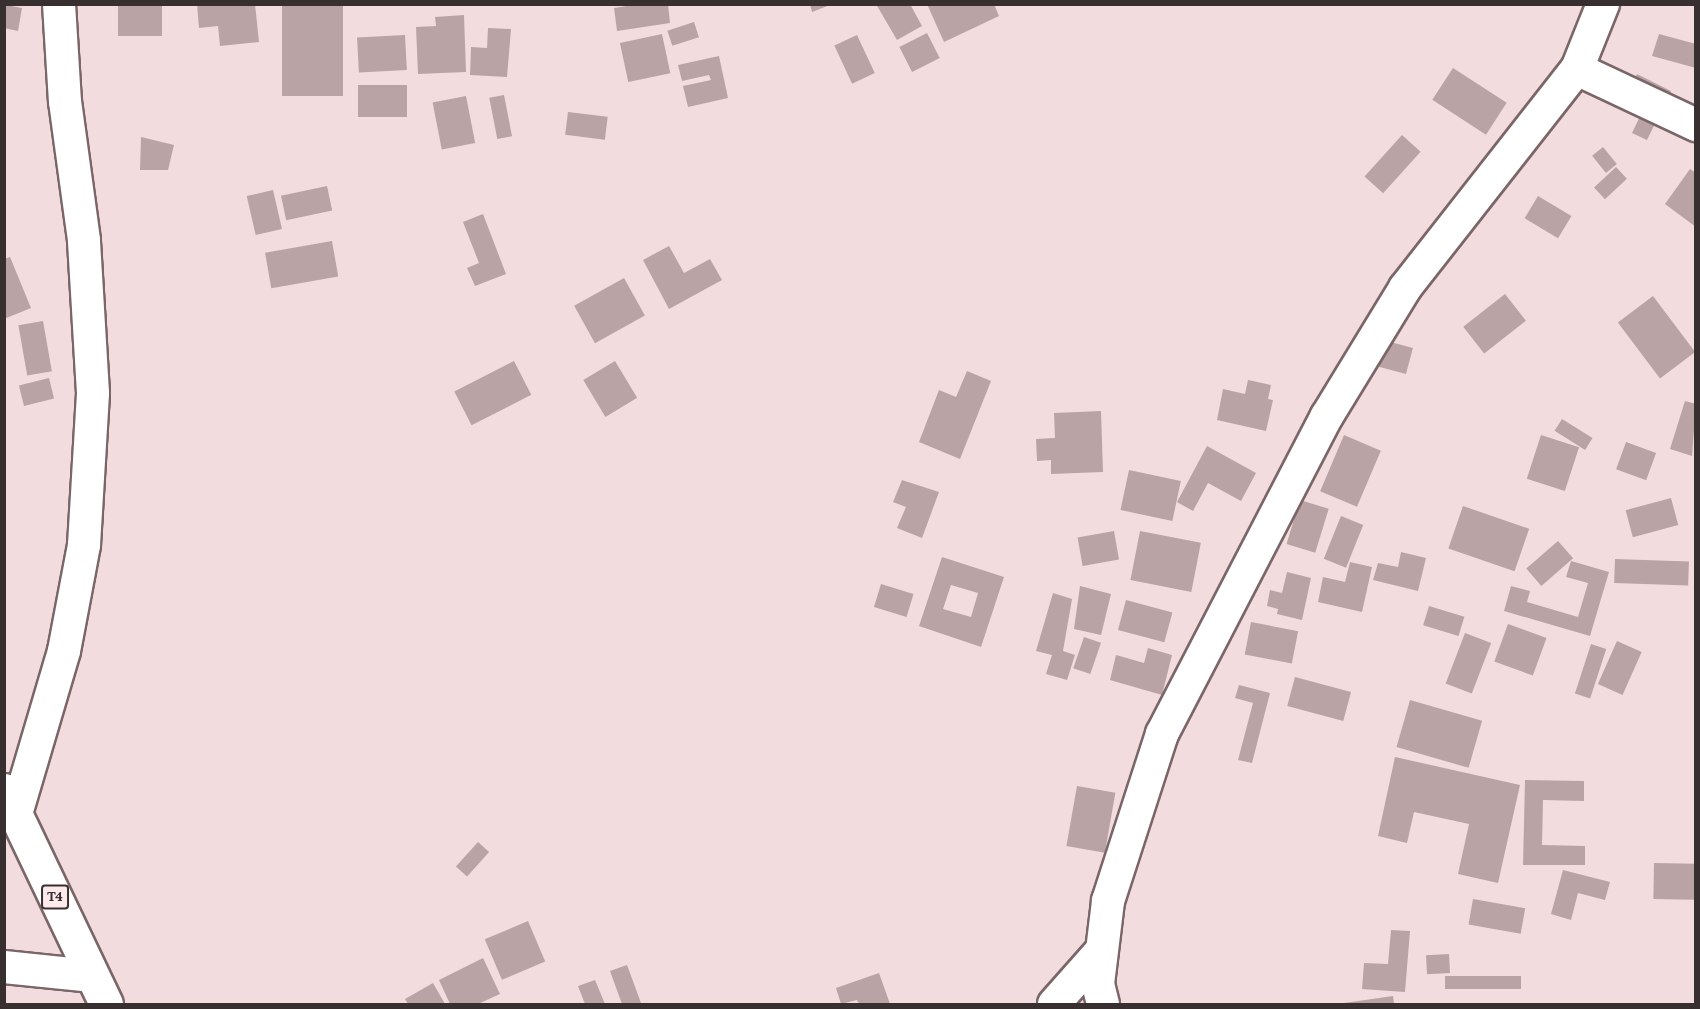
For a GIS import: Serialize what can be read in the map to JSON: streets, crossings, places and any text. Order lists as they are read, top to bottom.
{
  "streets": {
    "highway": ["T4"]
  }
}
